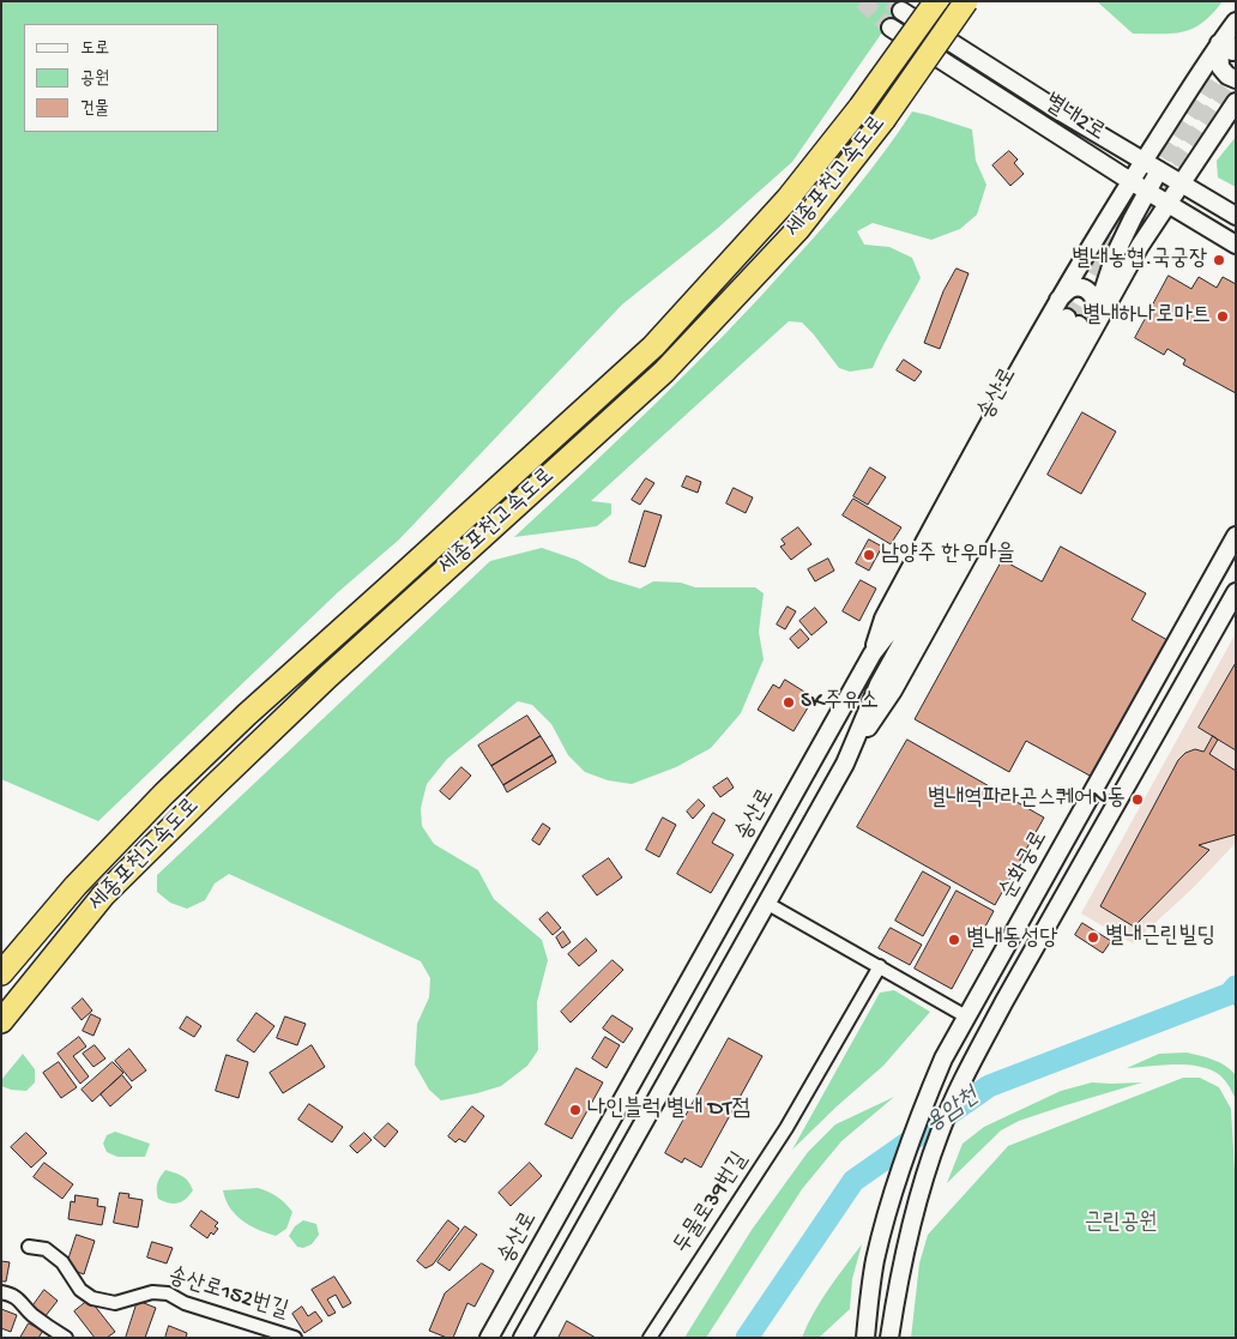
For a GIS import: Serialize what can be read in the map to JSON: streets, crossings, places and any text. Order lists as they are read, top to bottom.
{
  "streets": {
    "highway": ["세종포천고속도로"],
    "street": [
      "별내2로",
      "송산로",
      "순화궁로",
      "두물로39번길",
      "송산로152번길"
    ]
  },
  "water": ["용암천"],
  "parks": ["근린공원"],
  "places": [
    "별내농협.국궁장",
    "별내하나로마트",
    "남양주 한우마을",
    "SK주유소",
    "별내역파라곤스퀘어N동",
    "별내근린빌딩",
    "별내동성당",
    "나인블럭 별내 DT점"
  ],
  "legend": ["도로", "공원", "건물"]
}
